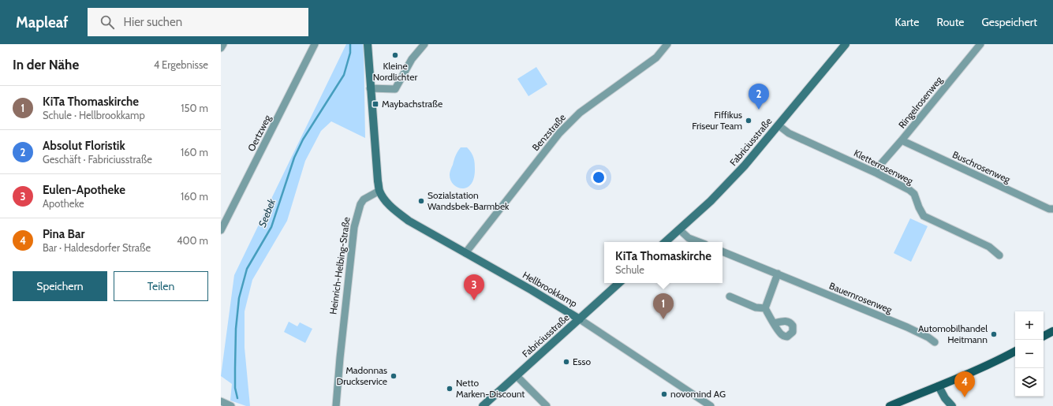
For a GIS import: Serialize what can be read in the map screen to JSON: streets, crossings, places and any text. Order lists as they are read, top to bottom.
{
  "streets": {
    "street": [
      "Ringelrosenweg",
      "Benzstraße",
      "Oertzweg",
      "Fabriciusstraße",
      "Kletterrosenweg",
      "Buschrosenweg",
      "Heinrich-Helbing-Straße",
      "Hellbrookkamp",
      "Bauernrosenweg"
    ]
  },
  "crossings": [
    ["Ringelrosenweg", "Kletterrosenweg"],
    ["Ringelrosenweg", "Buschrosenweg"],
    ["Benzstraße", "Hellbrookkamp"],
    ["Fabriciusstraße", "Kletterrosenweg"],
    ["Fabriciusstraße", "Hellbrookkamp"],
    ["Heinrich-Helbing-Straße", "Hellbrookkamp"]
  ],
  "water": ["Seebek"],
  "places": {
    "other": [
      "Kleine Nordlichter",
      "Fiffikus Friseur Team",
      "Sozialstation Wandsbek-Barmbek",
      "Automobilhandel Heitmann",
      "Esso",
      "Madonnas Druckservice",
      "Netto Marken-Discount",
      "novomind AG"
    ],
    "transit": ["Maybachstraße"]
  },
  "page": {
    "header": "Mapleaf",
    "search": "Hier suchen",
    "nav": ["Karte", "Route", "Gespeichert"],
    "heading": ["In der Nähe", "4 Ergebnisse"],
    "pins": [
      "2",
      "3",
      "1",
      "4"
    ],
    "list": [
      {
        "mark": "1",
        "name": "KiTa Thomaskirche",
        "note": "Schule · Hellbrookkamp",
        "value": "150 m"
      },
      {
        "mark": "2",
        "name": "Absolut Floristik",
        "note": "Geschäft · Fabriciusstraße",
        "value": "160 m"
      },
      {
        "mark": "3",
        "name": "Eulen-Apotheke",
        "note": "Apotheke",
        "value": "160 m"
      },
      {
        "mark": "4",
        "name": "Pina Bar",
        "note": "Bar · Haldesdorfer Straße",
        "value": "400 m"
      }
    ],
    "popup": ["KiTa Thomaskirche", "Schule"],
    "buttons": ["Speichern", "Teilen"],
    "map_buttons": ["+", "−"]
  }
}
